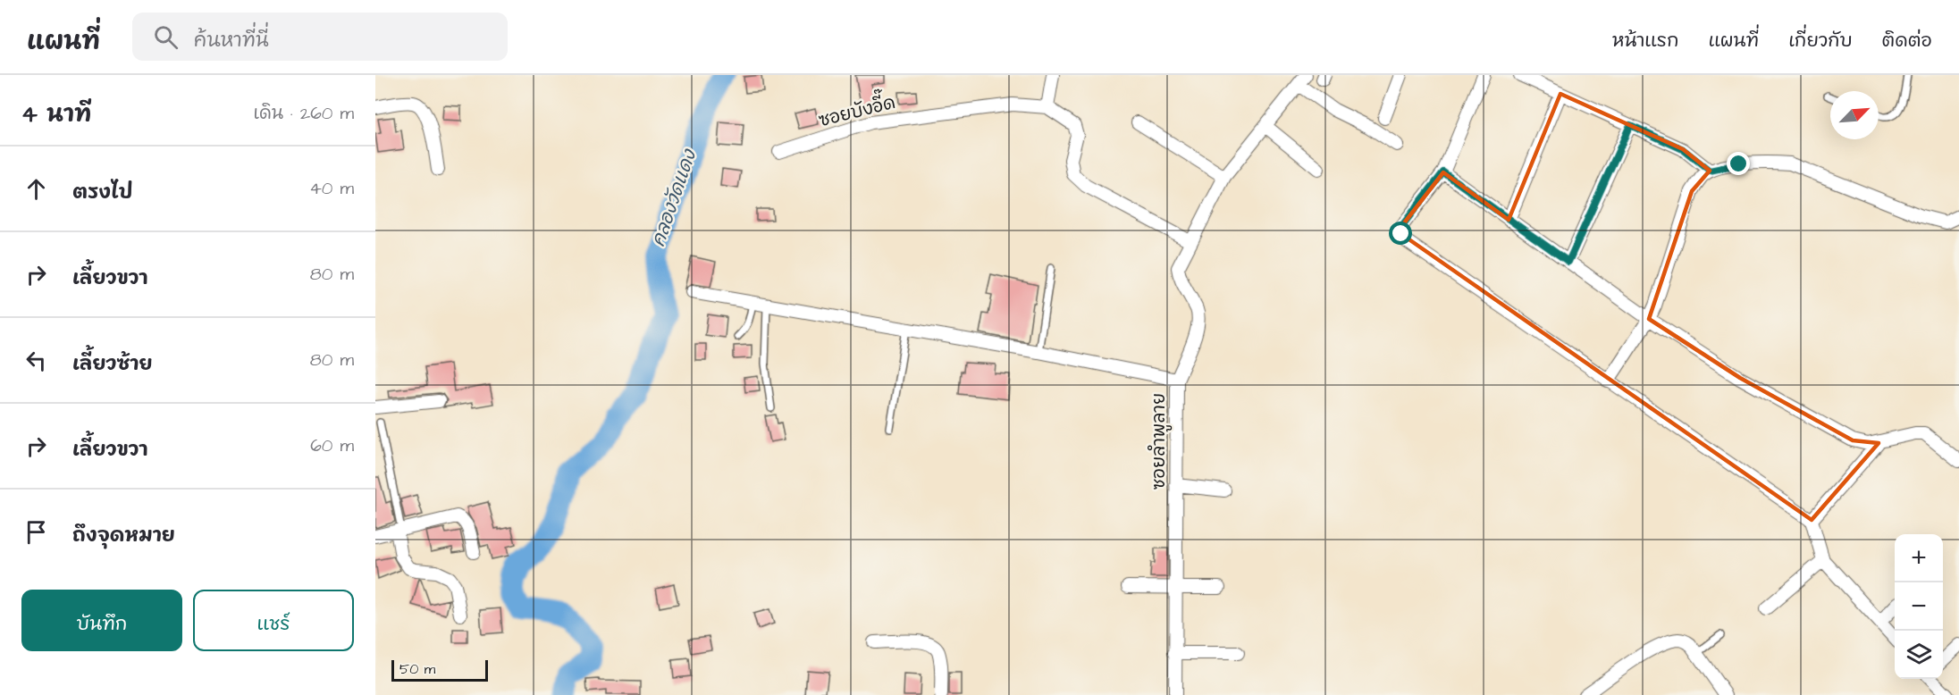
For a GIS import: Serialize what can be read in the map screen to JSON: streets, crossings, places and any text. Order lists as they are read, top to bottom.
{
  "streets": {
    "street": ["ซอยบังอี๊ด", "ซอยลำพูลาย"]
  },
  "crossings": [
    ["ซอยบังอี๊ด", "ซอยลำพูลาย"]
  ],
  "water": ["คลองวัดแดง"],
  "scale_bar": "50 m",
  "north": "top right",
  "page": {
    "header": "แผนที่",
    "search": "ค้นหาที่นี่",
    "nav": [
      "หน้าแรก",
      "แผนที่",
      "เกี่ยวกับ",
      "ติดต่อ"
    ],
    "heading": ["4 นาที", "เดิน · 260 m"],
    "list": [
      ["ตรงไป", "40 m"],
      ["เลี้ยวขวา", "80 m"],
      ["เลี้ยวซ้าย", "80 m"],
      ["เลี้ยวขวา", "60 m"],
      "ถึงจุดหมาย"
    ],
    "map_buttons": ["+", "−"],
    "buttons": ["บันทึก", "แชร์"],
    "scale": "50 m"
  }
}
